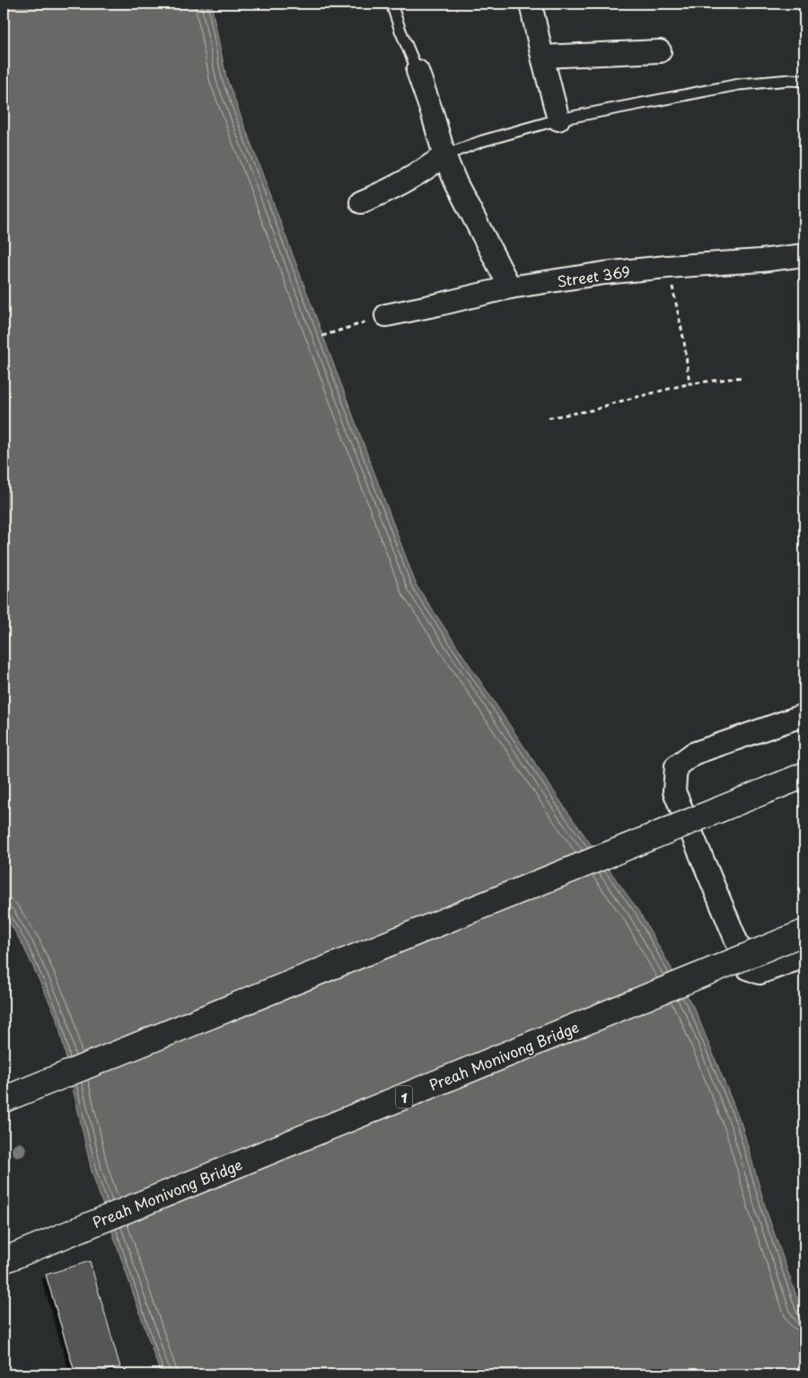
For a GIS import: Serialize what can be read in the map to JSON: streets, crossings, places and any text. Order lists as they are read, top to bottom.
{
  "streets": {
    "highway": ["Preah Monivong Bridge", "1"],
    "street": ["Street 369"]
  }
}
